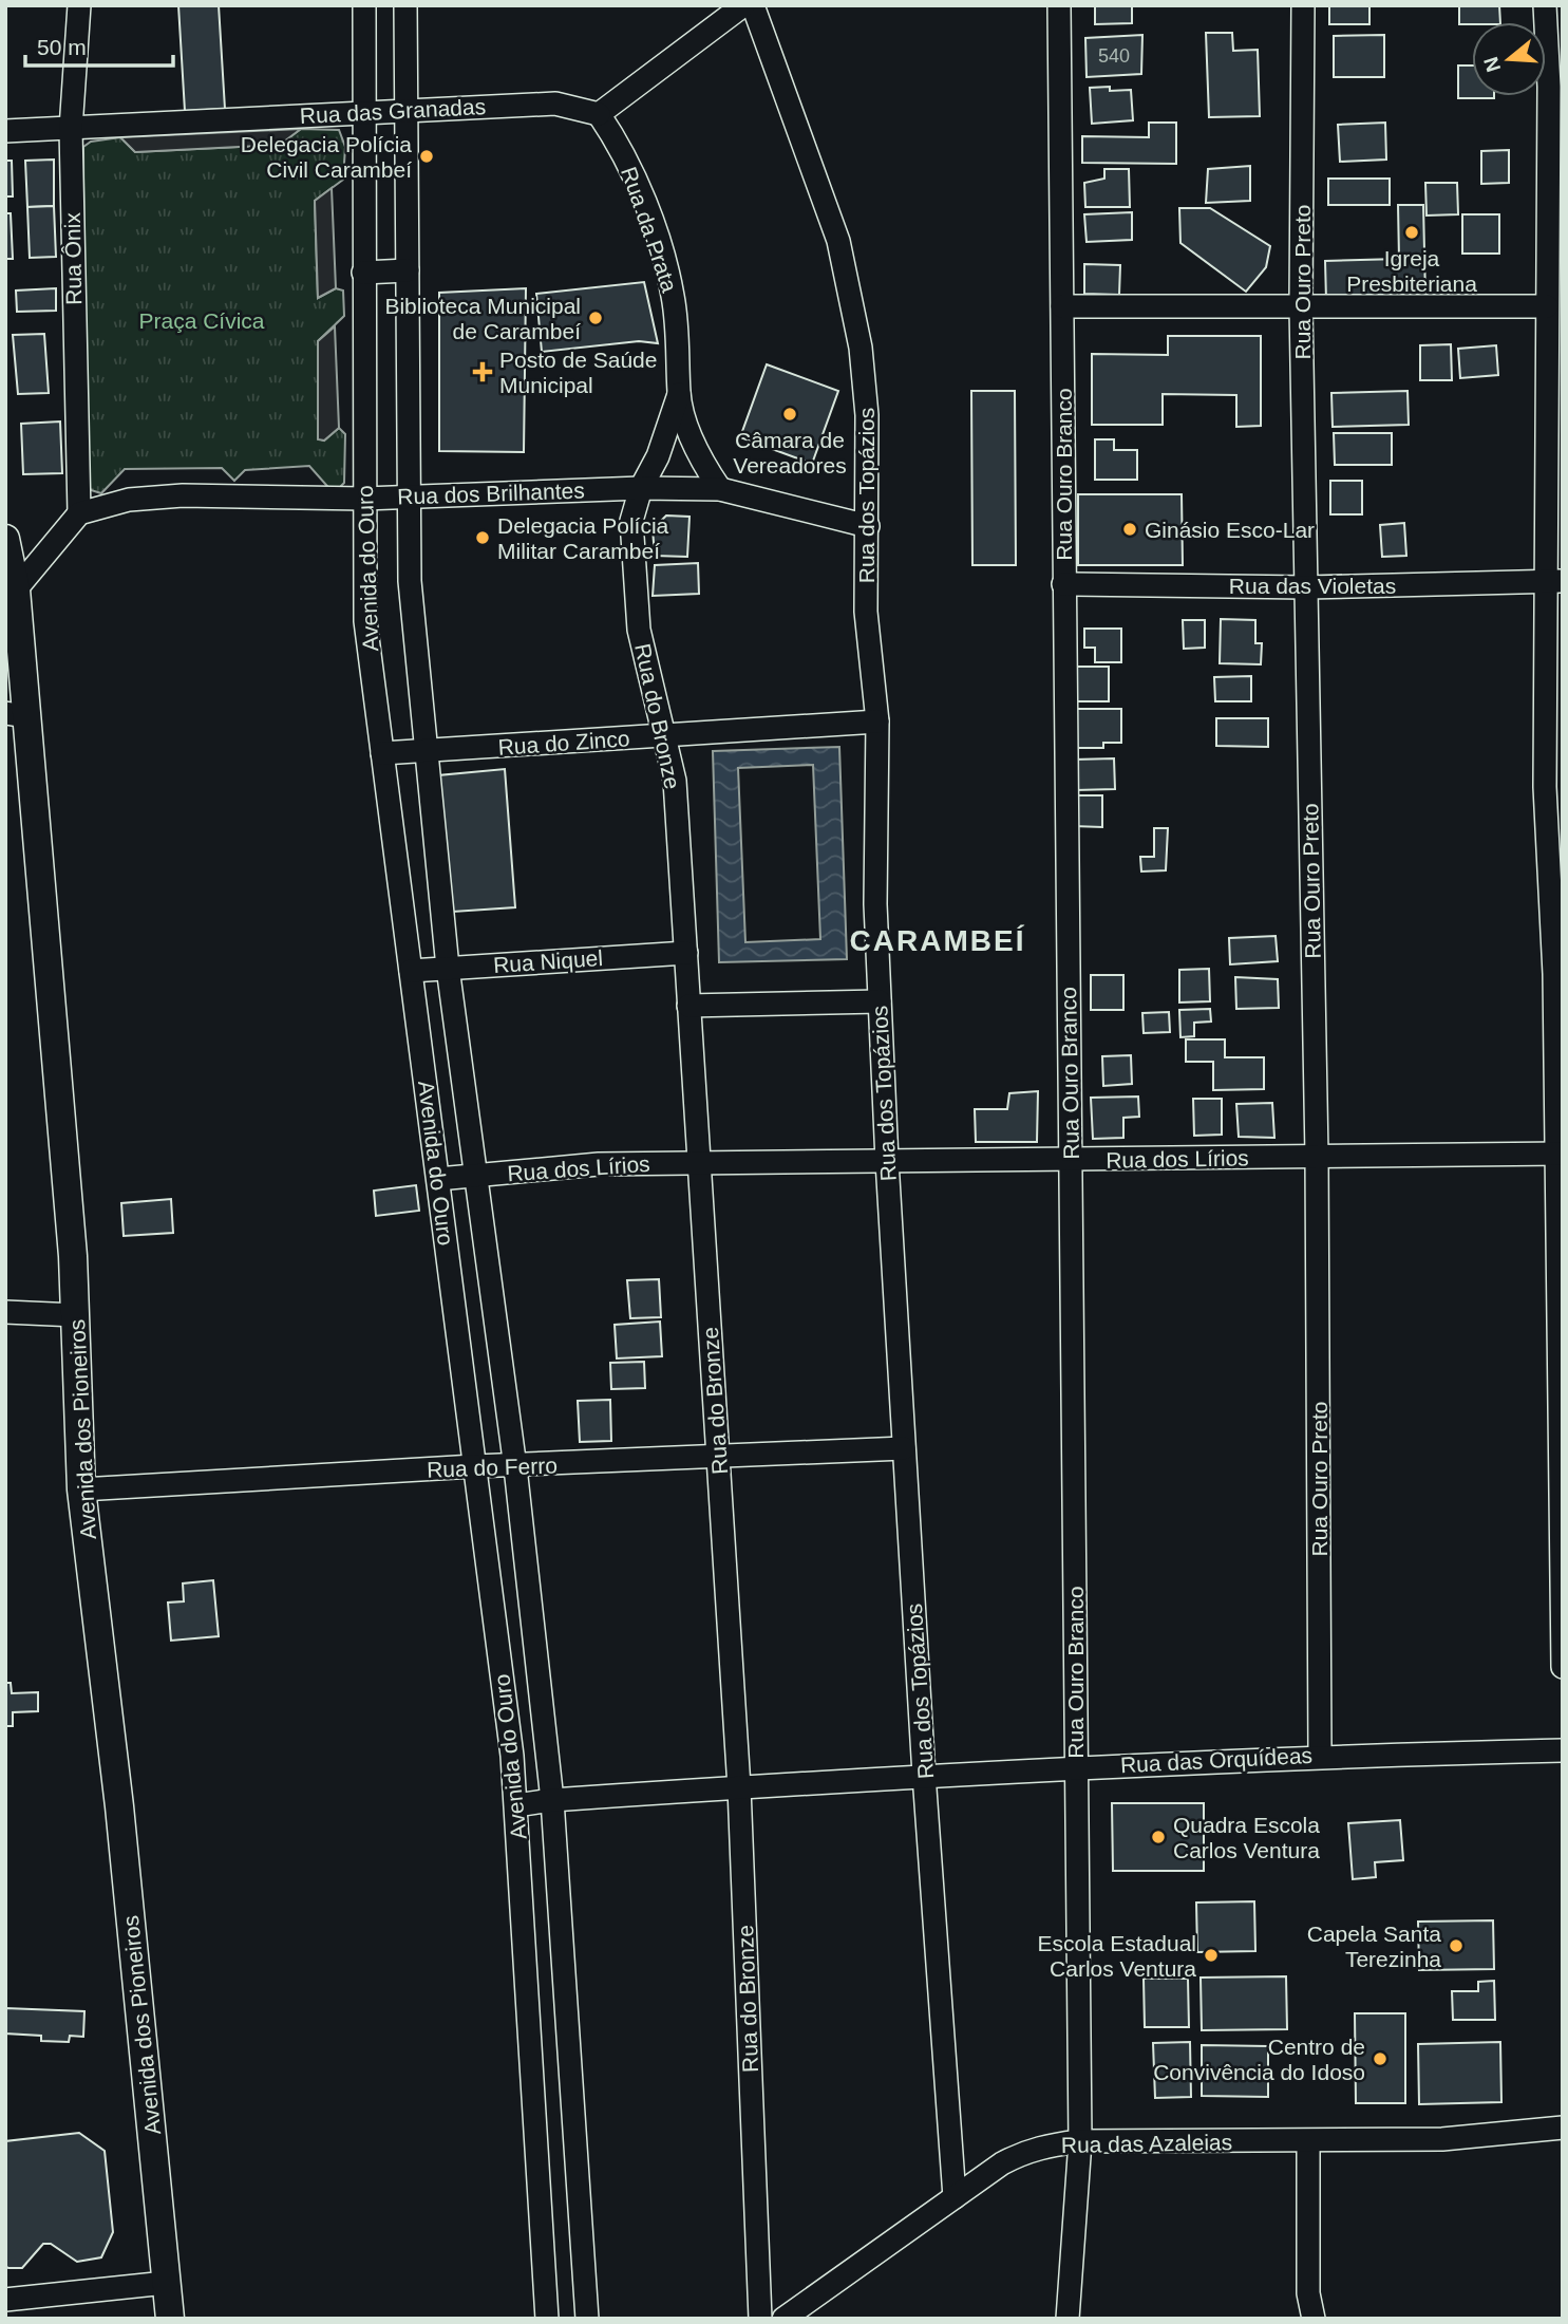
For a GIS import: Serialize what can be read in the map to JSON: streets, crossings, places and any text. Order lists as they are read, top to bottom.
{
  "streets": {
    "main road": ["Avenida dos Pioneiros"],
    "street": [
      "Rua das Granadas",
      "Rua da Prata",
      "Rua Ônix",
      "Rua Ouro Preto",
      "Rua Ouro Branco",
      "Rua dos Brilhantes",
      "Rua dos Topázios",
      "Avenida do Ouro",
      "Rua das Violetas",
      "Rua do Bronze",
      "Rua do Zinco",
      "Rua Niquel",
      "Rua dos Lírios",
      "Rua do Ferro",
      "Rua das Orquídeas",
      "Rua das Azaleias"
    ]
  },
  "crossings": [
    ["Rua das Granadas", "Rua da Prata"],
    ["Rua das Granadas", "Rua Ônix"],
    ["Rua das Granadas", "Avenida do Ouro"],
    ["Rua da Prata", "Rua dos Brilhantes"],
    ["Rua da Prata", "Rua do Bronze"],
    ["Rua Ônix", "Rua dos Brilhantes"],
    ["Rua Ouro Preto", "Rua das Violetas"],
    ["Rua Ouro Preto", "Rua dos Lírios"],
    ["Rua Ouro Preto", "Rua das Orquídeas"],
    ["Rua Ouro Branco", "Rua das Violetas"],
    ["Rua Ouro Branco", "Rua dos Lírios"],
    ["Rua Ouro Branco", "Rua das Orquídeas"],
    ["Rua Ouro Branco", "Rua das Azaleias"],
    ["Rua dos Brilhantes", "Rua dos Topázios"],
    ["Rua dos Brilhantes", "Avenida do Ouro"],
    ["Rua dos Brilhantes", "Rua do Bronze"],
    ["Rua dos Topázios", "Rua do Zinco"],
    ["Rua dos Topázios", "Rua dos Lírios"],
    ["Rua dos Topázios", "Rua do Ferro"],
    ["Rua dos Topázios", "Rua das Orquídeas"],
    ["Rua dos Topázios", "Rua das Azaleias"],
    ["Avenida do Ouro", "Rua do Zinco"],
    ["Avenida do Ouro", "Rua Niquel"],
    ["Avenida do Ouro", "Rua dos Lírios"],
    ["Avenida do Ouro", "Rua do Ferro"],
    ["Avenida do Ouro", "Rua das Orquídeas"],
    ["Rua do Bronze", "Rua do Zinco"],
    ["Rua do Bronze", "Rua Niquel"],
    ["Rua do Bronze", "Rua dos Lírios"],
    ["Rua do Bronze", "Rua do Ferro"],
    ["Rua do Bronze", "Rua das Orquídeas"],
    ["Avenida dos Pioneiros", "Rua do Ferro"]
  ],
  "districts": ["CARAMBEÍ"],
  "parks": ["Praça Cívica"],
  "places": {
    "other": [
      "Delegacia Polícia Civil Carambeí",
      "Igreja Presbiteriana",
      "Biblioteca Municipal de Carambeí",
      "Câmara de Vereadores",
      "Ginásio Esco-Lar",
      "Delegacia Polícia Militar Carambeí",
      "Quadra Escola Carlos Ventura",
      "Capela Santa Terezinha",
      "Escola Estadual Carlos Ventura",
      "Centro de Convivência do Idoso"
    ],
    "health": ["Posto de Saúde Municipal"]
  },
  "house_numbers": ["540"],
  "scale_bar": "50 m",
  "north": "left"
}
